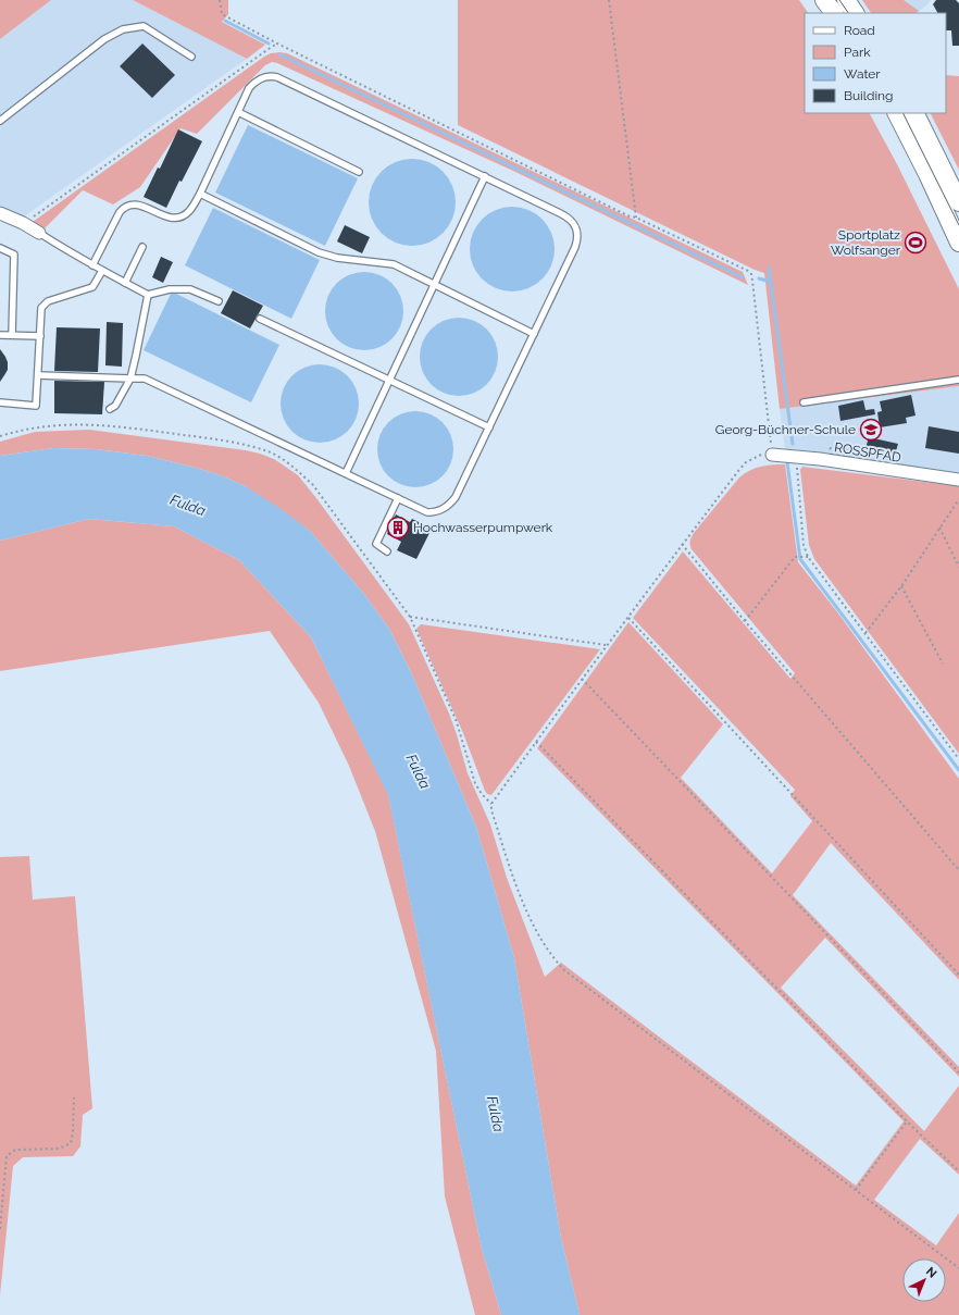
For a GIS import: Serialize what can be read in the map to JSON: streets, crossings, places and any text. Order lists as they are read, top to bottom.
{
  "streets": {
    "street": ["ROSSPFAD"]
  },
  "water": ["Fulda"],
  "places": {
    "sports": ["Sportplatz Wolfsanger"],
    "school or university": ["Georg-Büchner-Schule"],
    "building": ["Hochwasserpumpwerk"]
  },
  "legend": [
    "Road",
    "Park",
    "Water",
    "Building"
  ],
  "north": "top right"
}
